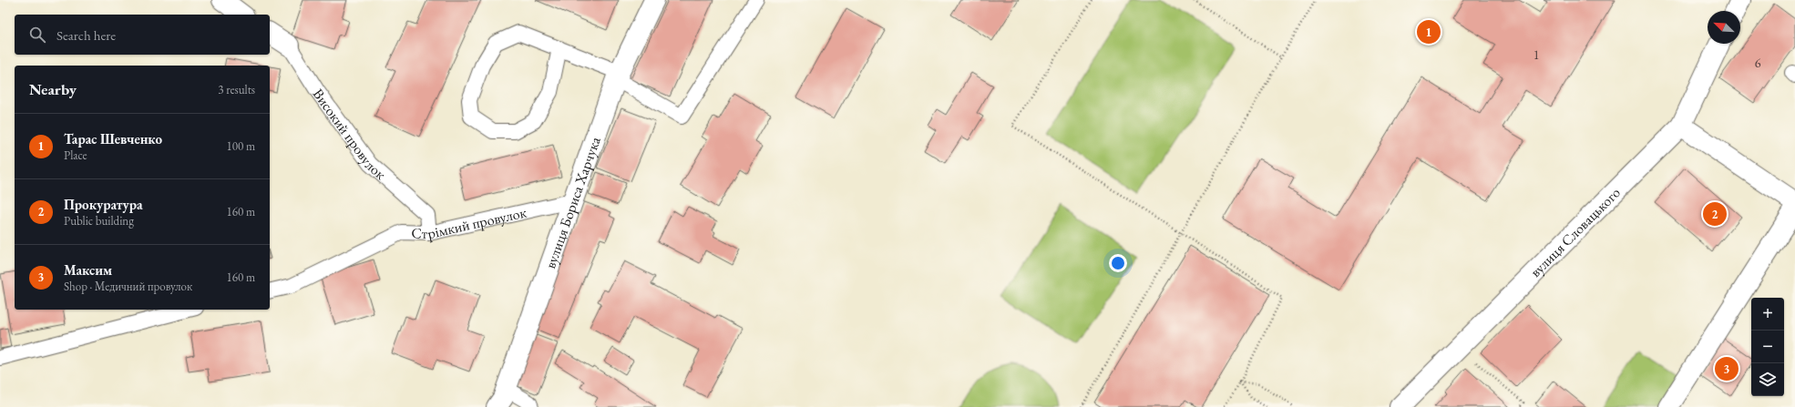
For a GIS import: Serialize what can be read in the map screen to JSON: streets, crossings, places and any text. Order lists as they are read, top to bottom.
{
  "streets": {
    "street": ["Високий провулок", "вулиця Бориса Харчука", "вулиця Словацького"],
    "lane": ["Стрімкий провулок"]
  },
  "crossings": [
    ["Високий провулок", "Стрімкий провулок"],
    ["вулиця Бориса Харчука", "Стрімкий провулок"]
  ],
  "house_numbers": ["1", "6"],
  "north": "top left",
  "page": {
    "search": "Search here",
    "pins": ["1", "2", "3"],
    "heading": ["Nearby", "3 results"],
    "list": [
      {
        "mark": "1",
        "name": "Тарас Шевченко",
        "note": "Place",
        "value": "100 m"
      },
      {
        "mark": "2",
        "name": "Прокуратура",
        "note": "Public building",
        "value": "160 m"
      },
      {
        "mark": "3",
        "name": "Максим",
        "note": "Shop · Медичний провулок",
        "value": "160 m"
      }
    ],
    "map_buttons": ["+", "−"]
  }
}
